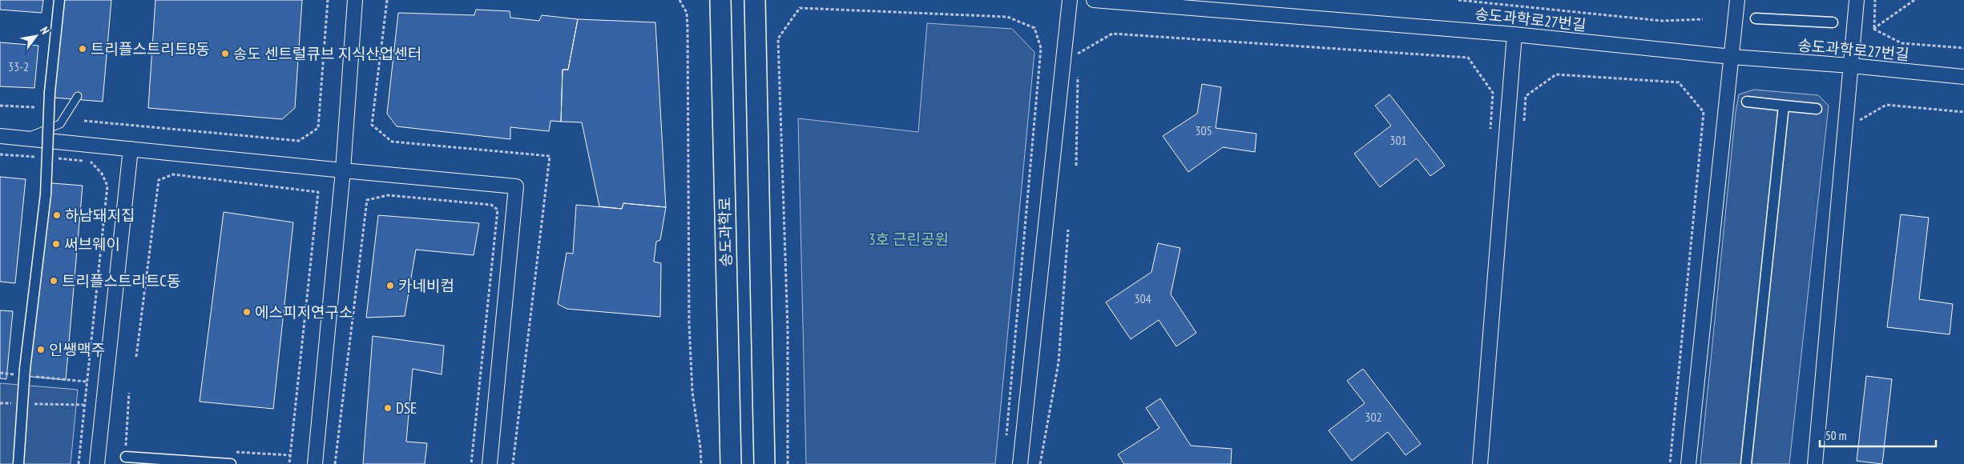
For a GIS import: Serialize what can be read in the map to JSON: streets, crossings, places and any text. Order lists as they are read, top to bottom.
{
  "streets": {
    "main road": ["송도과학로"],
    "street": ["송도과학로27번길"]
  },
  "parks": ["3호 근린공원"],
  "places": [
    "트리플스트리트B동",
    "송도 센트럴큐브 지식산업센터",
    "하남돼지집",
    "써브웨이",
    "트리플스트리트C동",
    "카네비컴",
    "에스피지연구소",
    "인쌩맥주",
    "DSE"
  ],
  "house_numbers": [
    "33-2",
    "305",
    "301",
    "304",
    "302"
  ],
  "scale_bar": "50 m",
  "north": "top right"
}
